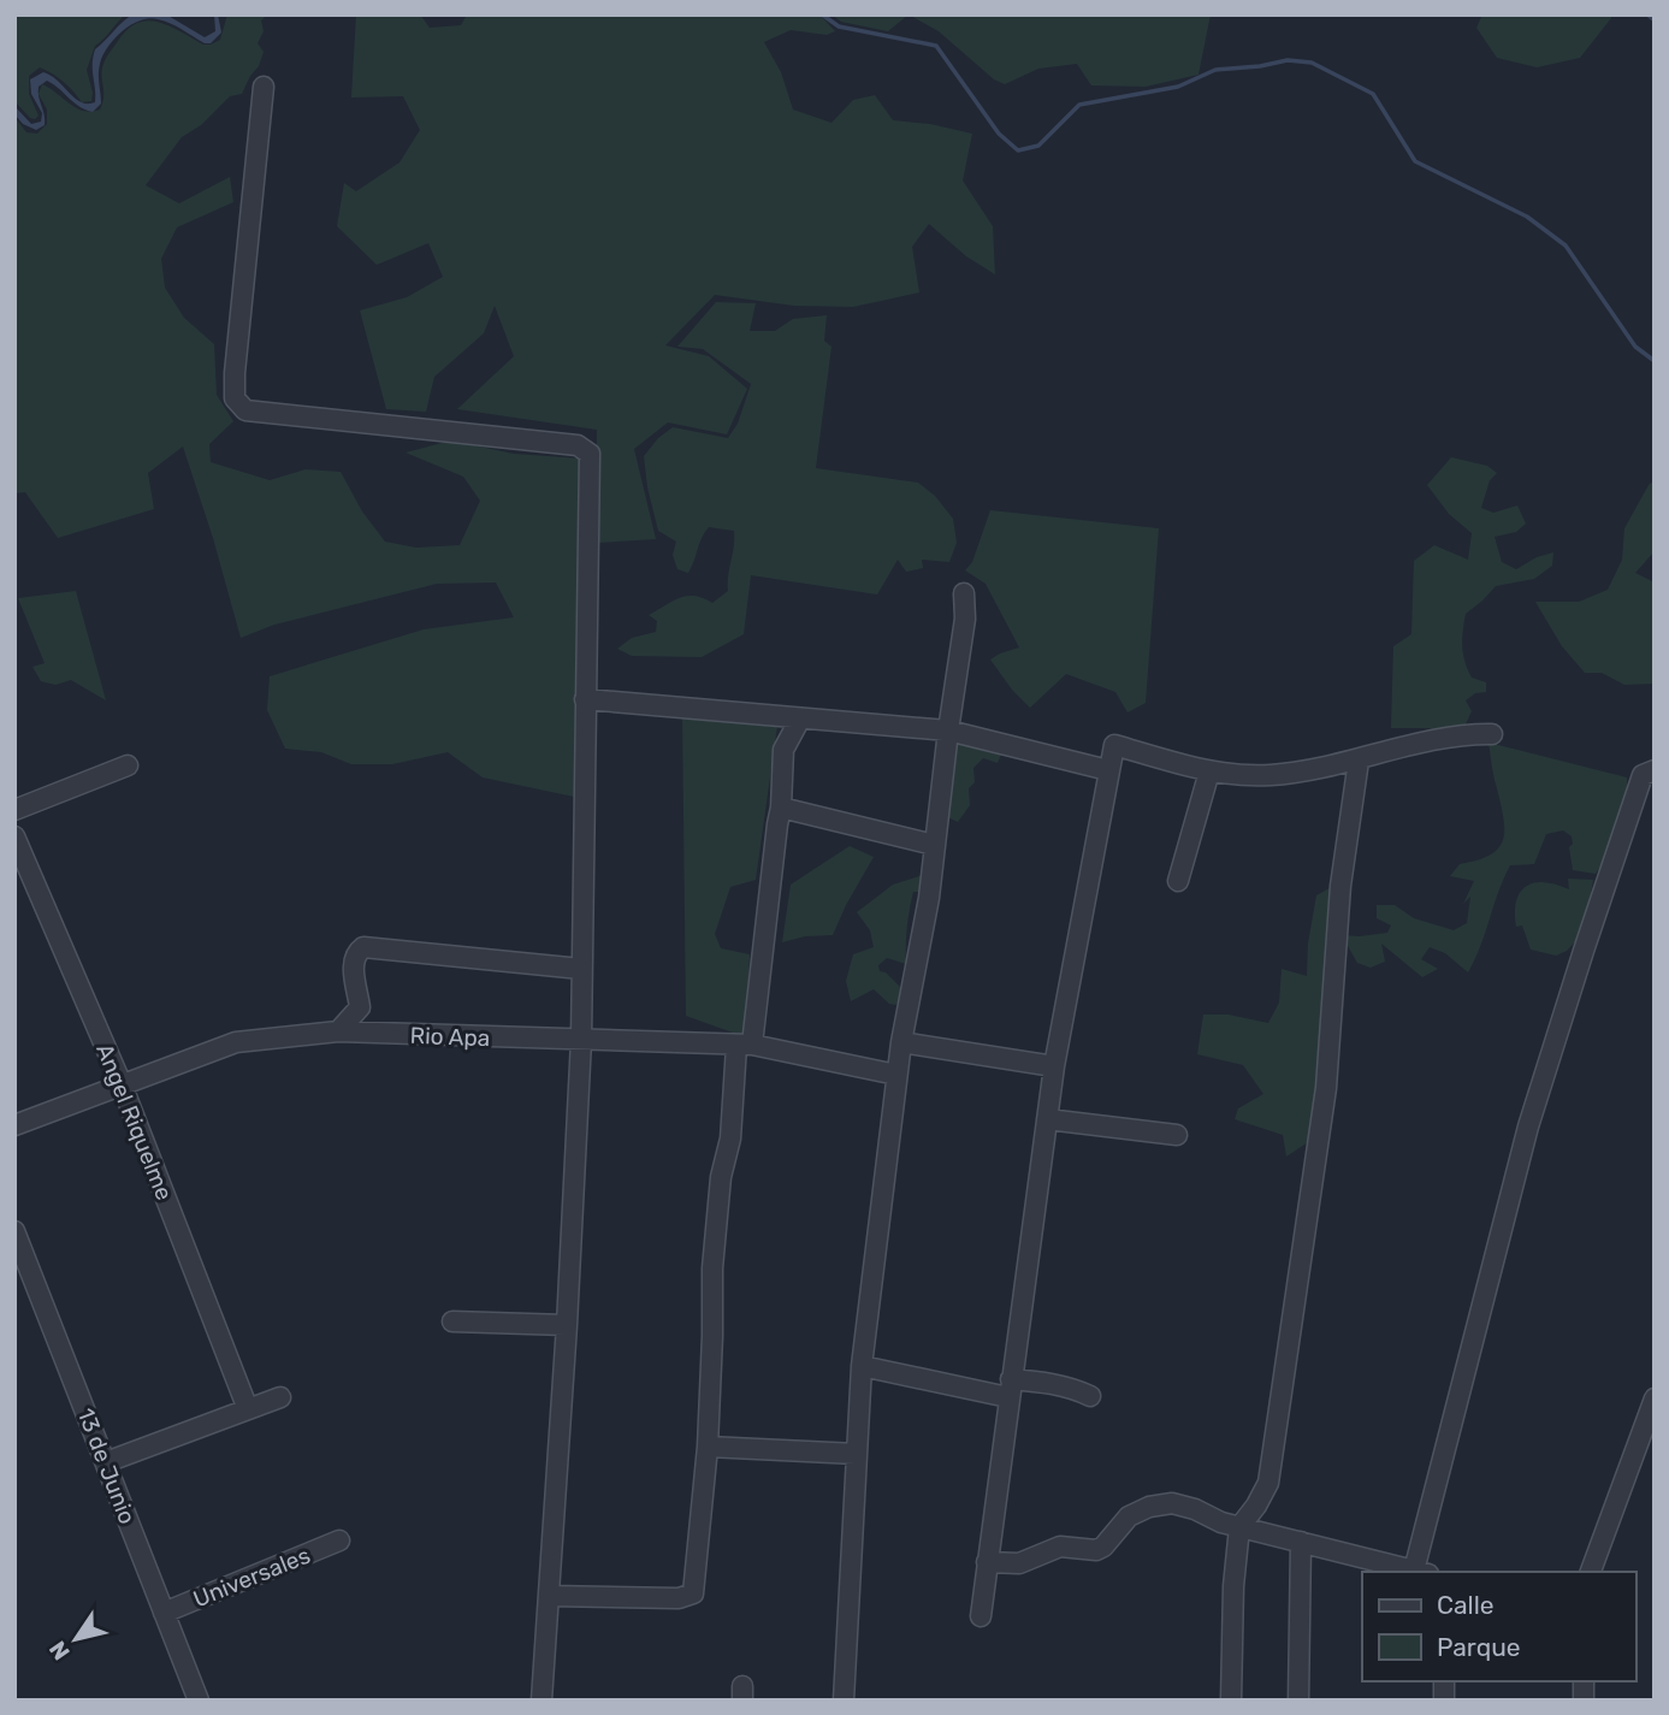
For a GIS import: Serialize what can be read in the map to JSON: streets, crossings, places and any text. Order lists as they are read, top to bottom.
{
  "streets": {
    "street": [
      "Rio Apa",
      "Angel Riquelme",
      "13 de Junio",
      "Universales"
    ]
  },
  "crossings": [
    ["Rio Apa", "Angel Riquelme"],
    ["13 de Junio", "Universales"]
  ],
  "legend": ["Calle", "Parque"],
  "north": "bottom left"
}
